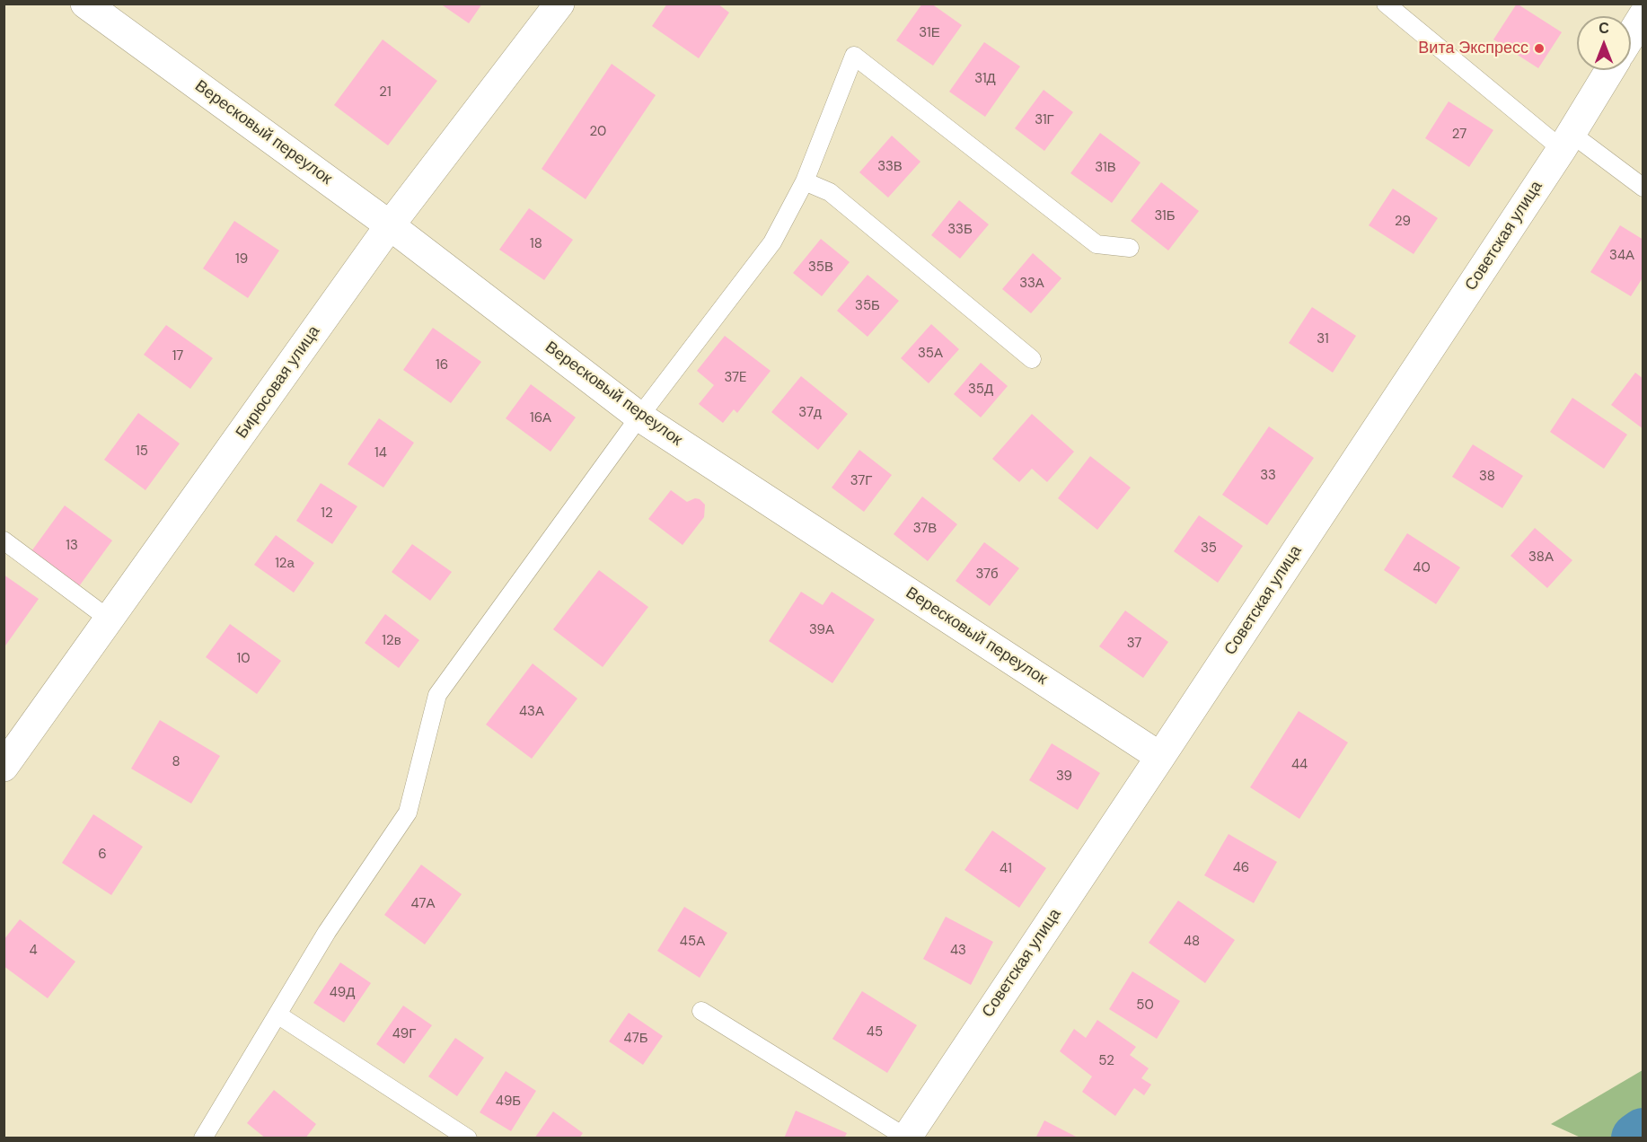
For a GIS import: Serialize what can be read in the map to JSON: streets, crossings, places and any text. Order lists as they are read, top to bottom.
{
  "streets": {
    "street": ["Вересковый переулок", "Советская улица", "Бирюсовая улица"]
  },
  "crossings": [
    ["Вересковый переулок", "Советская улица"],
    ["Вересковый переулок", "Бирюсовая улица"]
  ],
  "places": ["Вита Экспресс"],
  "house_numbers": [
    "31Е",
    "31Д",
    "21",
    "31Г",
    "20",
    "27",
    "33В",
    "31В",
    "31Б",
    "29",
    "33Б",
    "18",
    "34А",
    "19",
    "35В",
    "33А",
    "35Б",
    "31",
    "35А",
    "17",
    "16",
    "37E",
    "35Д",
    "37д",
    "16А",
    "15",
    "14",
    "33",
    "38",
    "37Г",
    "12",
    "37В",
    "13",
    "35",
    "38А",
    "12а",
    "40",
    "37б",
    "39А",
    "12в",
    "37",
    "10",
    "43А",
    "8",
    "44",
    "39",
    "6",
    "46",
    "41",
    "47А",
    "45А",
    "48",
    "4",
    "43",
    "49Д",
    "50",
    "45",
    "49Г",
    "47Б",
    "52",
    "49Б"
  ],
  "north": "top"
}
